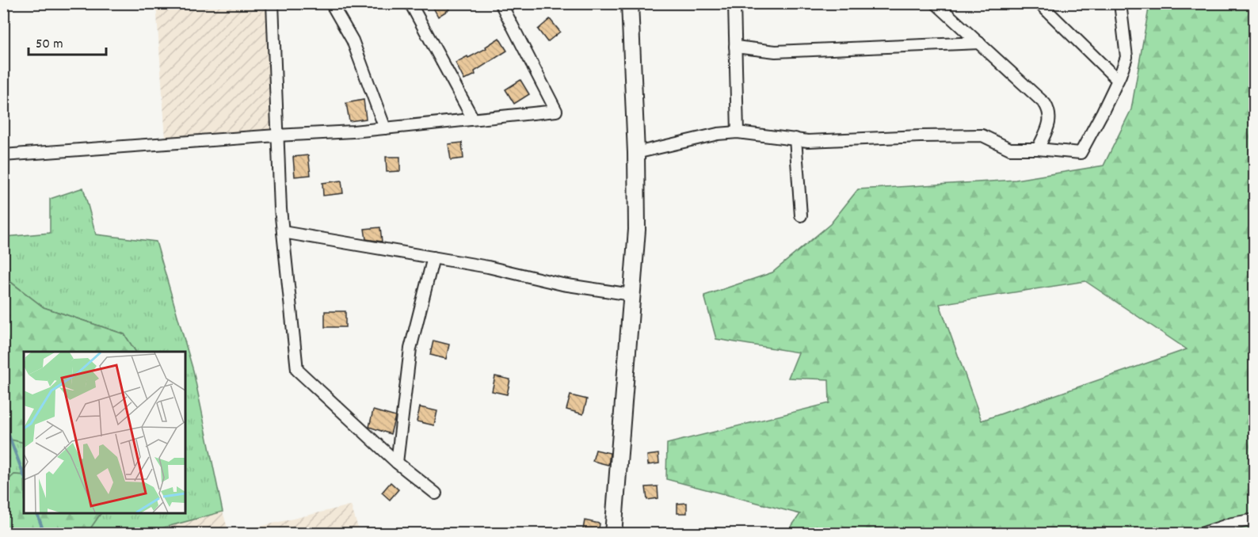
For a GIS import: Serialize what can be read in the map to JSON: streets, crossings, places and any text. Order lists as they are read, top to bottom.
{
  "scale_bar": "50 m"
}
